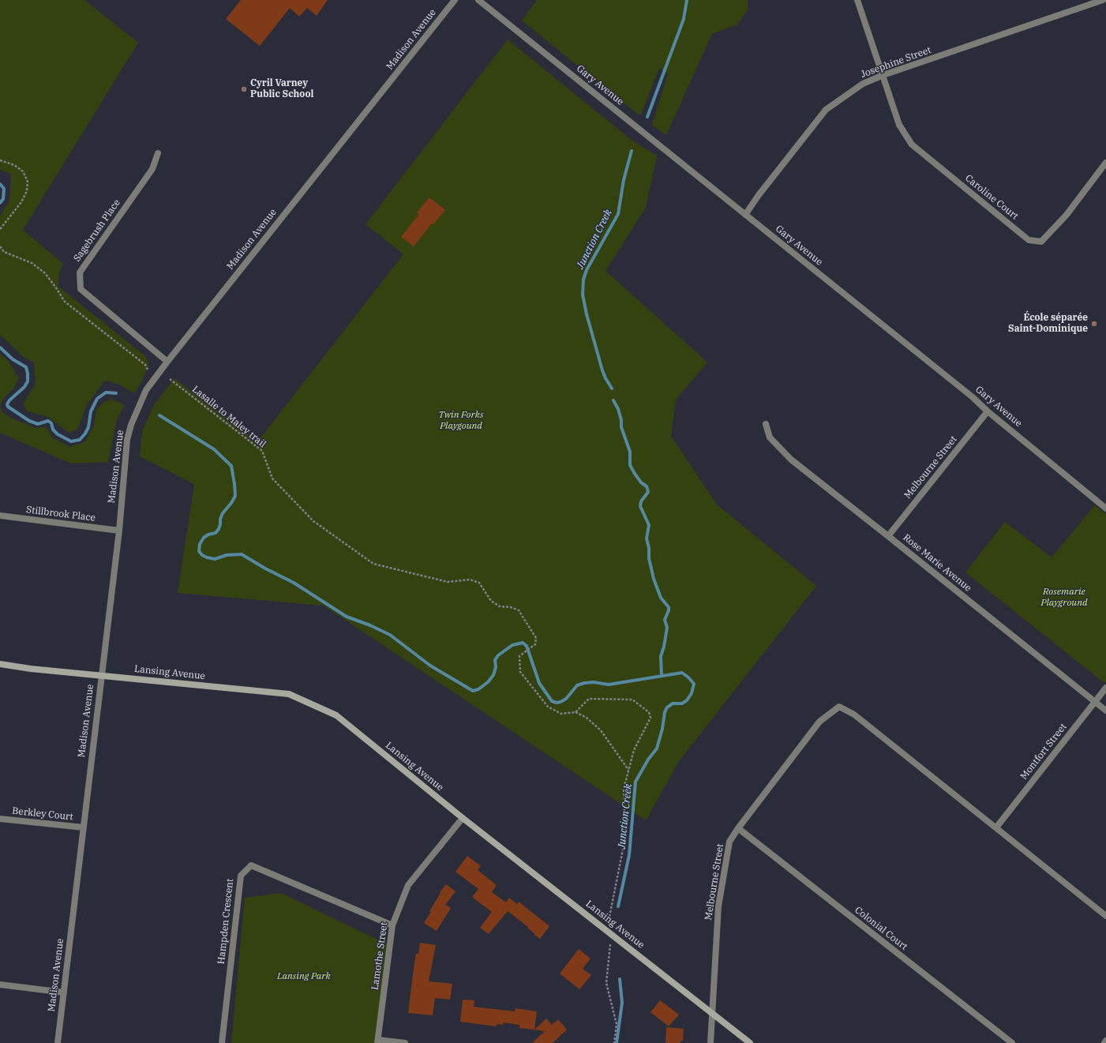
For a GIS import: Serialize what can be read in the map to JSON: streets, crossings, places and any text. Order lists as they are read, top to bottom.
{
  "streets": {
    "street": [
      "Madison Avenue",
      "Josephine Street",
      "Gary Avenue",
      "Caroline Court",
      "Sagebrush Place",
      "Melbourne Street",
      "Stillbrook Place",
      "Rose Marie Avenue",
      "Lansing Avenue",
      "Montfort Street",
      "Berkley Court",
      "Hampden Crescent",
      "Colonial Court",
      "Lamothe Street"
    ],
    "path": ["Lasalle to Maley trail"]
  },
  "crossings": [
    ["Madison Avenue", "Sagebrush Place"],
    ["Madison Avenue", "Stillbrook Place"],
    ["Madison Avenue", "Lansing Avenue"],
    ["Madison Avenue", "Berkley Court"],
    ["Josephine Street", "Gary Avenue"],
    ["Josephine Street", "Caroline Court"],
    ["Gary Avenue", "Melbourne Street"],
    ["Melbourne Street", "Rose Marie Avenue"],
    ["Melbourne Street", "Lansing Avenue"],
    ["Melbourne Street", "Montfort Street"],
    ["Melbourne Street", "Colonial Court"],
    ["Rose Marie Avenue", "Montfort Street"],
    ["Lansing Avenue", "Lamothe Street"],
    ["Hampden Crescent", "Lamothe Street"]
  ],
  "water": ["Junction Creek"],
  "parks": ["Twin Forks Playgound", "Rosemarie Playground", "Lansing Park"],
  "places": ["Cyril Varney Public School", "École séparée Saint-Dominique"]
}
